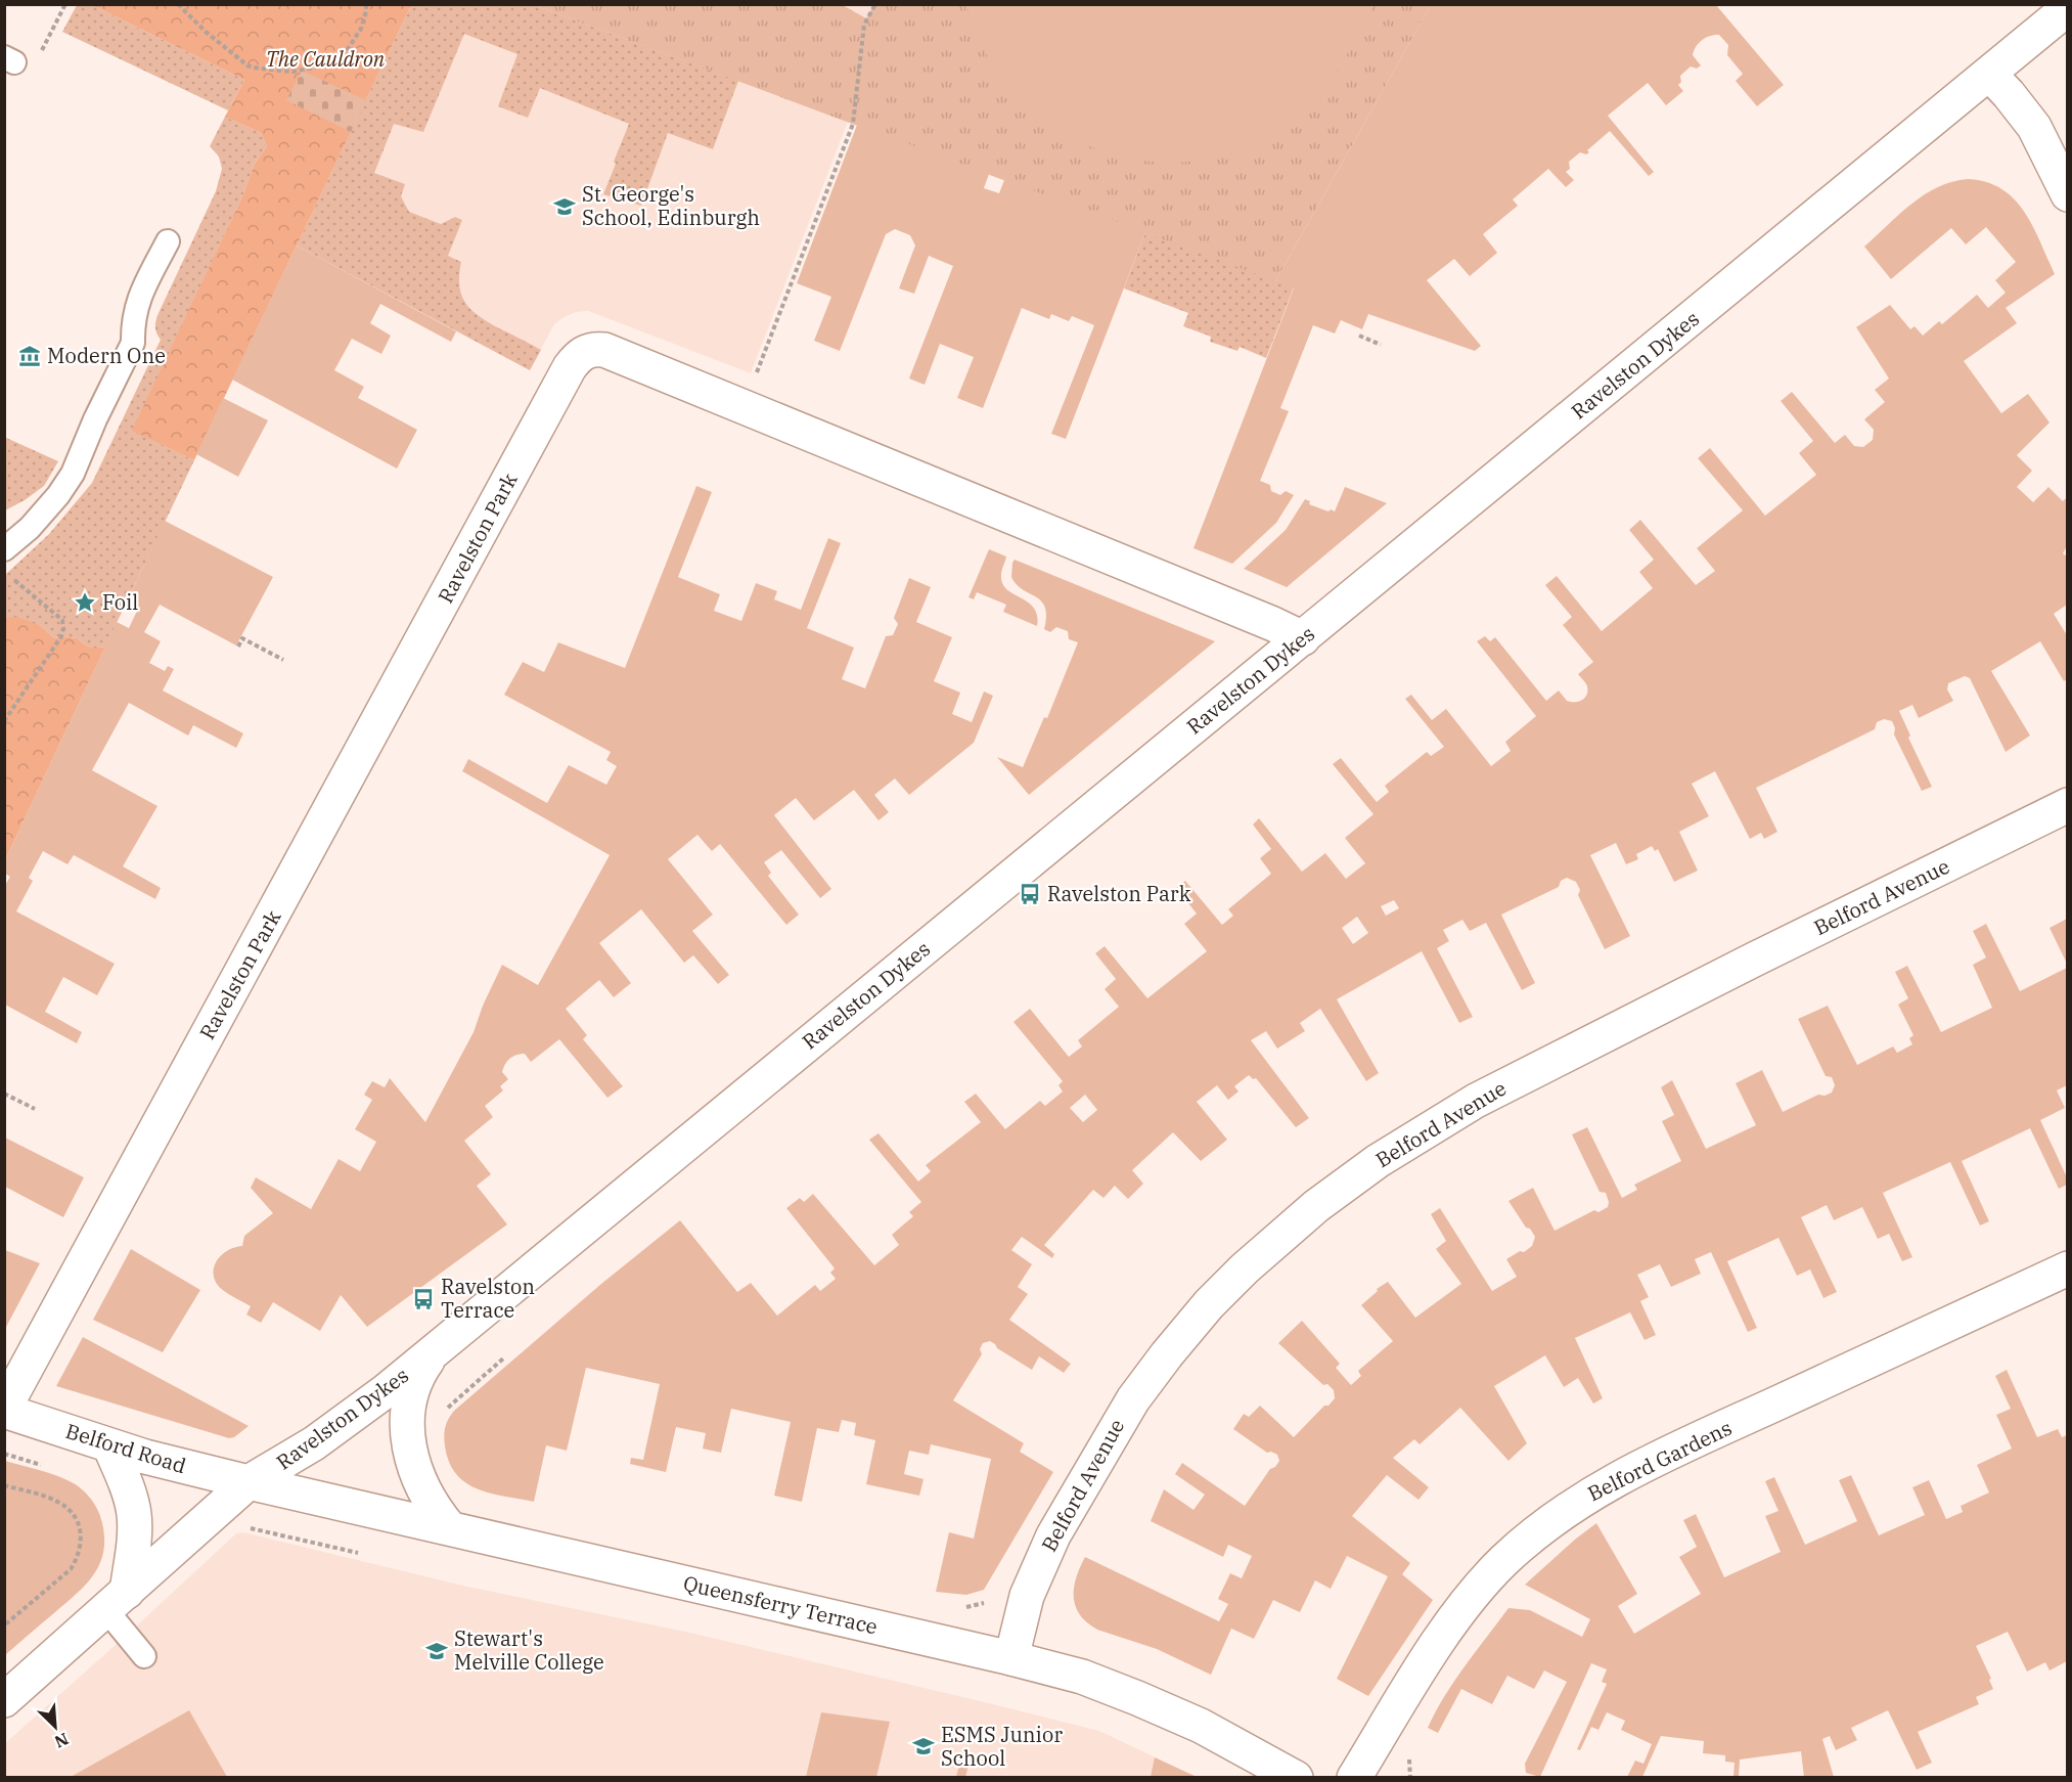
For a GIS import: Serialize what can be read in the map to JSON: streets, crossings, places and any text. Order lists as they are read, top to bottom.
{
  "streets": {
    "street": [
      "Ravelston Dykes",
      "Ravelston Park",
      "Belford Avenue",
      "Belford Road",
      "Belford Gardens",
      "Queensferry Terrace"
    ]
  },
  "crossings": [
    ["Ravelston Dykes", "Ravelston Park"],
    ["Ravelston Dykes", "Belford Road"],
    ["Ravelston Dykes", "Queensferry Terrace"],
    ["Ravelston Park", "Belford Road"],
    ["Belford Avenue", "Queensferry Terrace"],
    ["Belford Road", "Queensferry Terrace"]
  ],
  "parks": ["The Cauldron"],
  "places": {
    "school or university": ["St. George's School, Edinburgh", "Stewart's Melville College", "ESMS Junior School"],
    "museum": ["Modern One"],
    "place": ["Foil"],
    "bus stop": ["Ravelston Park", "Ravelston Terrace"]
  },
  "north": "bottom right"
}
